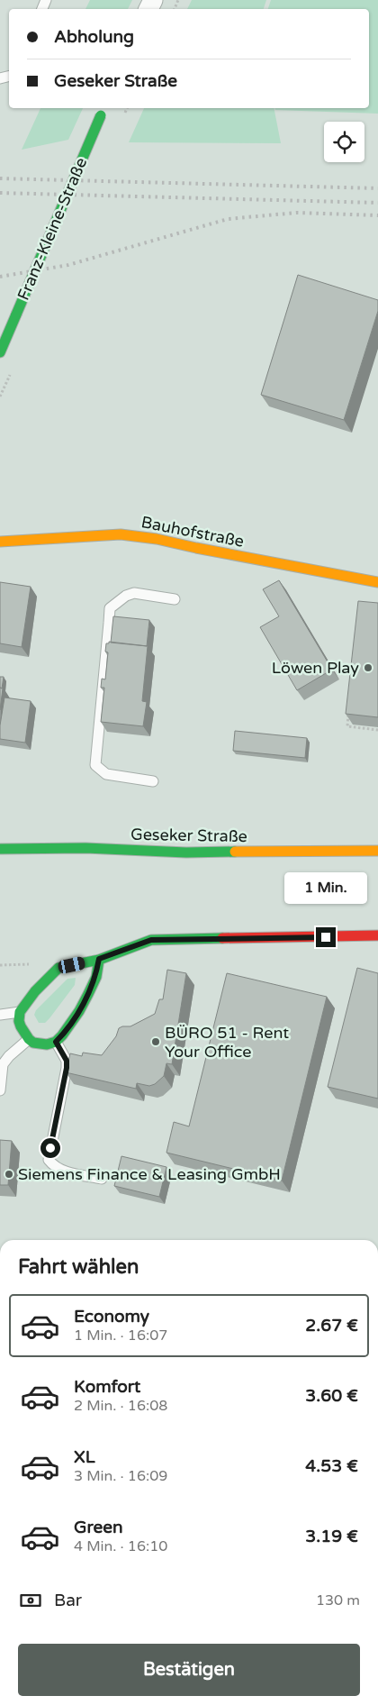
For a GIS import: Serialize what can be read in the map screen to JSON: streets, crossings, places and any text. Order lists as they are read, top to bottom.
{
  "streets": {
    "street": ["Franz-Kleine-Straße", "Bauhofstraße", "Geseker Straße"]
  },
  "places": ["Löwen Play", "BÜRO 51 - Rent Your Office", "Siemens Finance & Leasing GmbH"],
  "page": {
    "banner": ["Abholung", "Geseker Straße"],
    "bubble": "1 Min.",
    "heading": "Fahrt wählen",
    "list": [
      {
        "name": "Economy",
        "note": "1 Min. · 16:07",
        "value": "2.67 €"
      },
      {
        "name": "Komfort",
        "note": "2 Min. · 16:08",
        "value": "3.60 €"
      },
      {
        "name": "XL",
        "note": "3 Min. · 16:09",
        "value": "4.53 €"
      },
      {
        "name": "Green",
        "note": "4 Min. · 16:10",
        "value": "3.19 €"
      }
    ],
    "pay": ["Bar", "130 m"],
    "buttons": "Bestätigen"
  }
}
